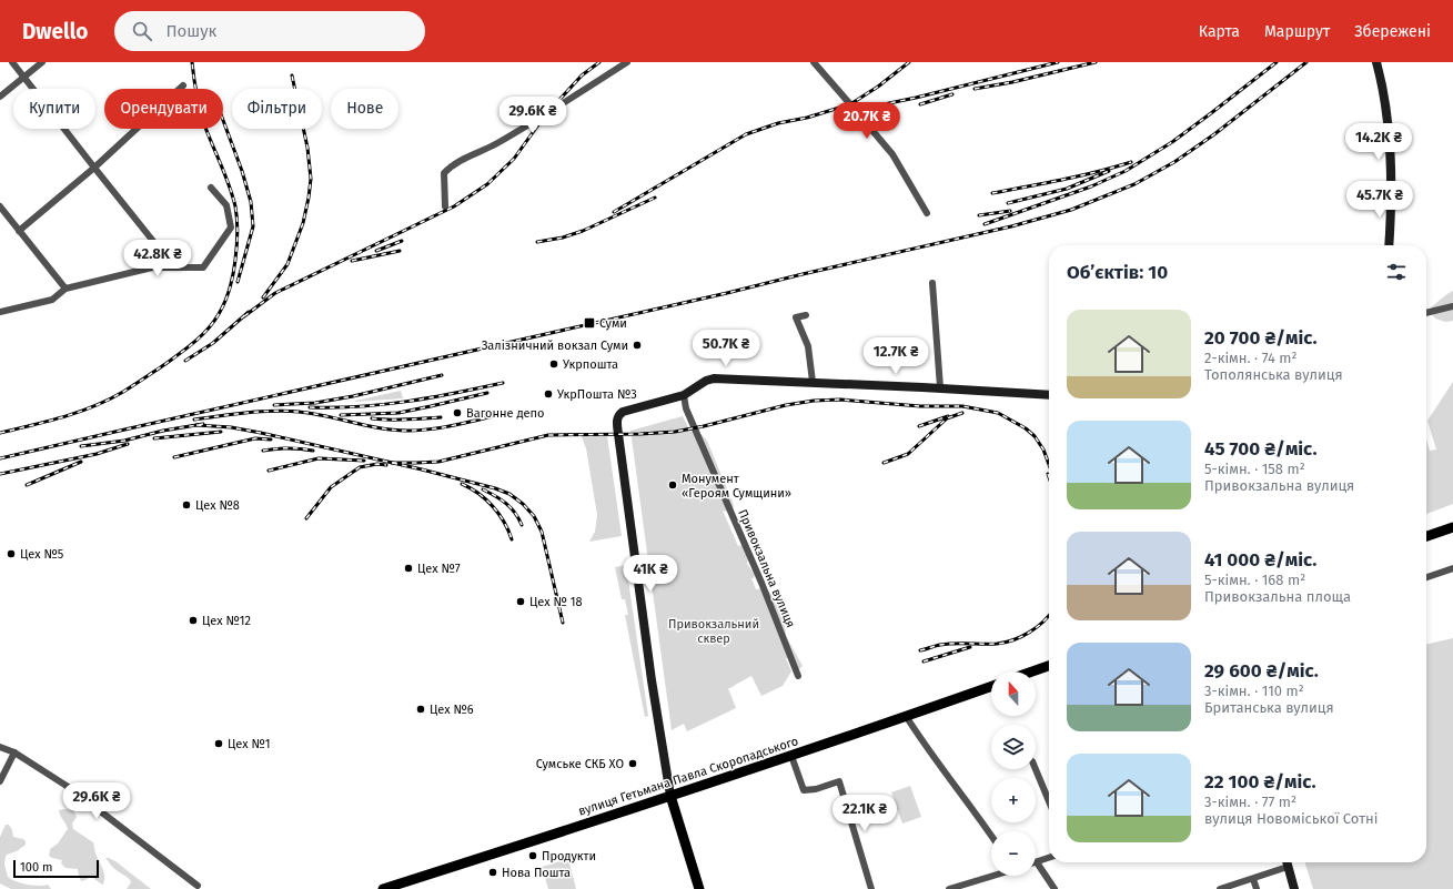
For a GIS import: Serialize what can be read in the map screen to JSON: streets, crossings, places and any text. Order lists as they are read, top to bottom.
{
  "streets": {
    "main road": ["вулиця Гетьмана Павла Скоропадського"],
    "street": ["Привокзальна вулиця"]
  },
  "parks": ["Привокзальний сквер"],
  "places": {
    "transit": ["Суми"],
    "other": [
      "Залізничний вокзал Суми",
      "Укрпошта",
      "УкрПошта №3",
      "Вагонне депо",
      "Монумент «Героям Сумщини»",
      "Цех №8",
      "Цех №5",
      "Цех №7",
      "Цех № 18",
      "Цех №12",
      "Цех №6",
      "Цех №1",
      "Сумське СКБ ХО",
      "Продукти",
      "Нова Пошта"
    ]
  },
  "scale_bar": "100 m",
  "north": "top",
  "page": {
    "header": "Dwello",
    "search": "Пошук",
    "nav": ["Карта", "Маршрут", "Збережені"],
    "chip": [
      "Купити",
      "Орендувати",
      "Фільтри",
      "Нове"
    ],
    "price": [
      "29.6K ₴",
      "20.7K ₴",
      "14.2K ₴",
      "45.7K ₴",
      "42.8K ₴",
      "50.7K ₴",
      "12.7K ₴",
      "41K ₴",
      "29.6K ₴",
      "22.1K ₴"
    ],
    "heading": "Об’єктів: 10",
    "list": [
      {
        "name": "20 700 ₴/міс.",
        "note": "2-кімн. · 74 m² · Тополянська вулиця"
      },
      {
        "name": "45 700 ₴/міс.",
        "note": "5-кімн. · 158 m² · Привокзальна вулиця"
      },
      {
        "name": "41 000 ₴/міс.",
        "note": "5-кімн. · 168 m² · Привокзальна площа"
      },
      {
        "name": "29 600 ₴/міс.",
        "note": "3-кімн. · 110 m² · Британська вулиця"
      },
      {
        "name": "22 100 ₴/міс.",
        "note": "3-кімн. · 77 m² · вулиця Новоміської Сотні"
      }
    ],
    "map_buttons": ["+", "−"],
    "scale": "100 m"
  }
}
